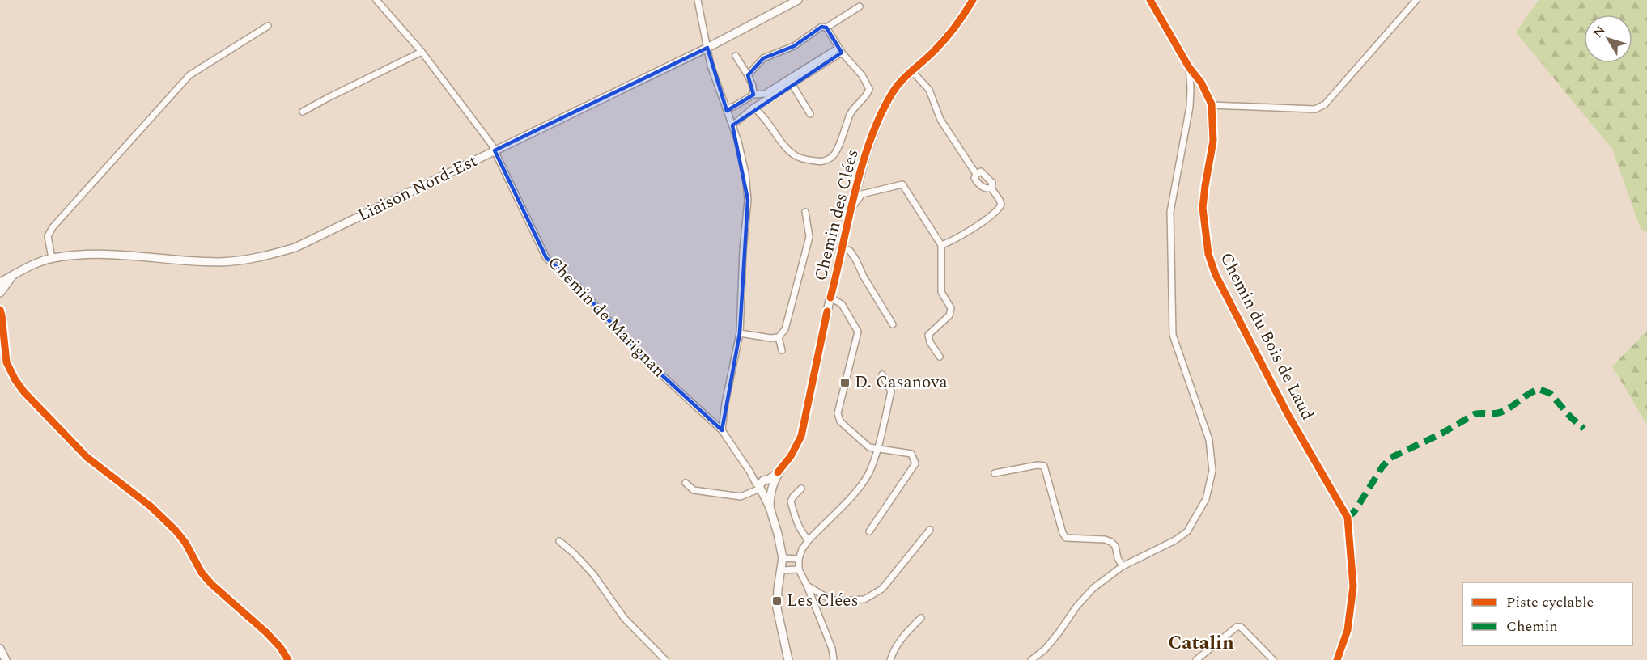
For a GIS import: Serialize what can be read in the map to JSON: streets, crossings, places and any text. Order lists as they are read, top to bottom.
{
  "streets": {
    "street": [
      "Liaison Nord-Est",
      "Chemin des Clées",
      "Chemin de Marignan",
      "Chemin du Bois de Laud"
    ]
  },
  "crossings": [
    ["Liaison Nord-Est", "Chemin de Marignan"],
    ["Chemin des Clées", "Chemin de Marignan"]
  ],
  "districts": ["Catalin"],
  "places": {
    "transit": ["D. Casanova", "Les Clées"]
  },
  "legend": ["Piste cyclable", "Chemin"],
  "north": "top left"
}
